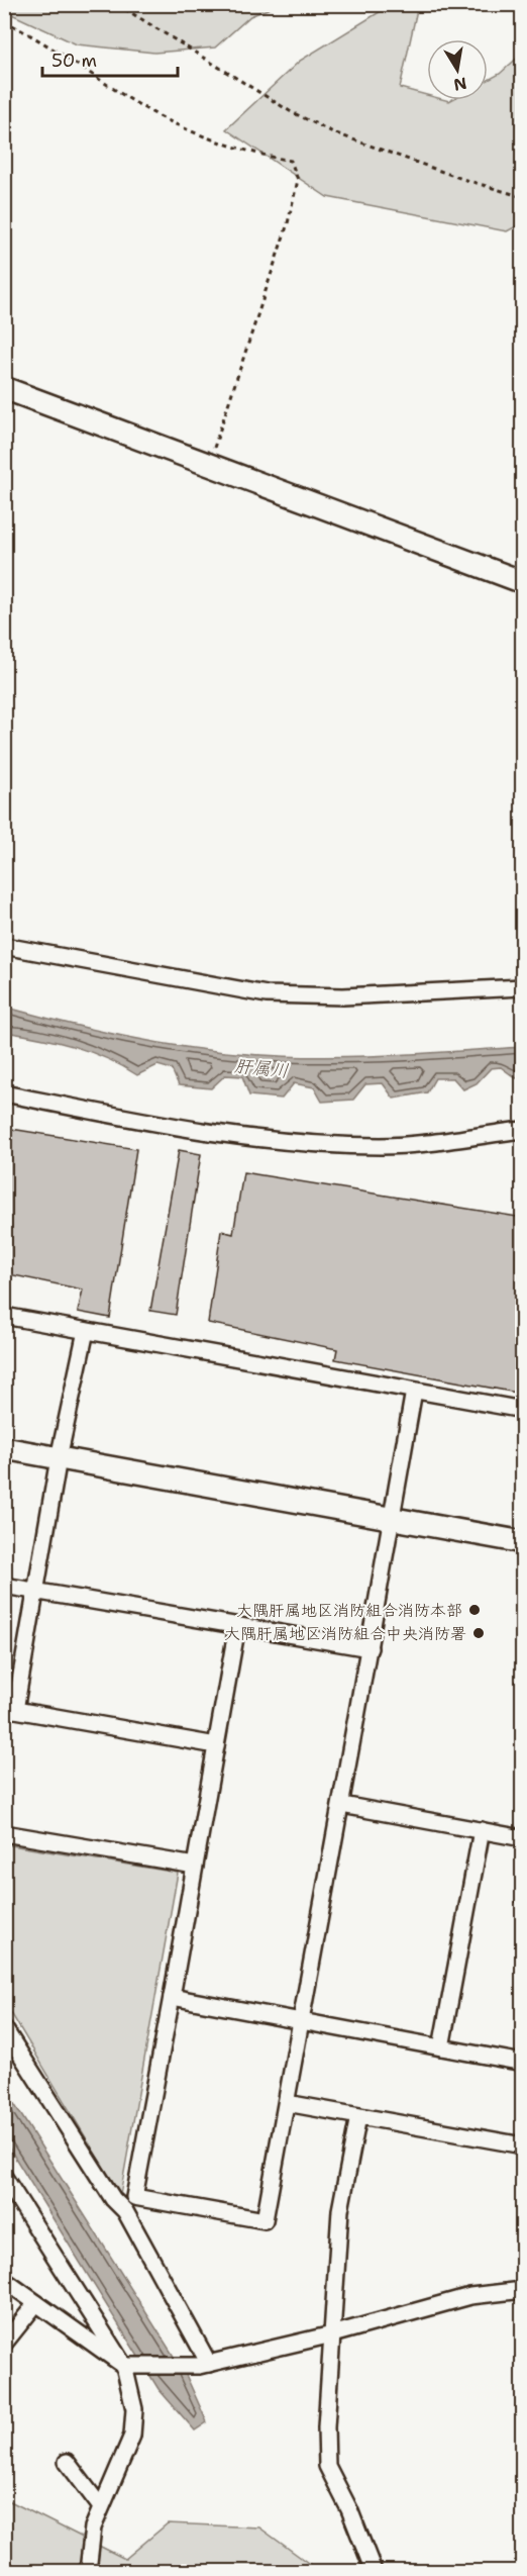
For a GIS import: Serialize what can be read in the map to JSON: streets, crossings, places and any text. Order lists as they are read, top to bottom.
{
  "water": ["肝属川"],
  "places": ["大隅肝属地区消防組合消防本部", "大隅肝属地区消防組合中央消防署"],
  "scale_bar": "50 m",
  "north": "bottom"
}
